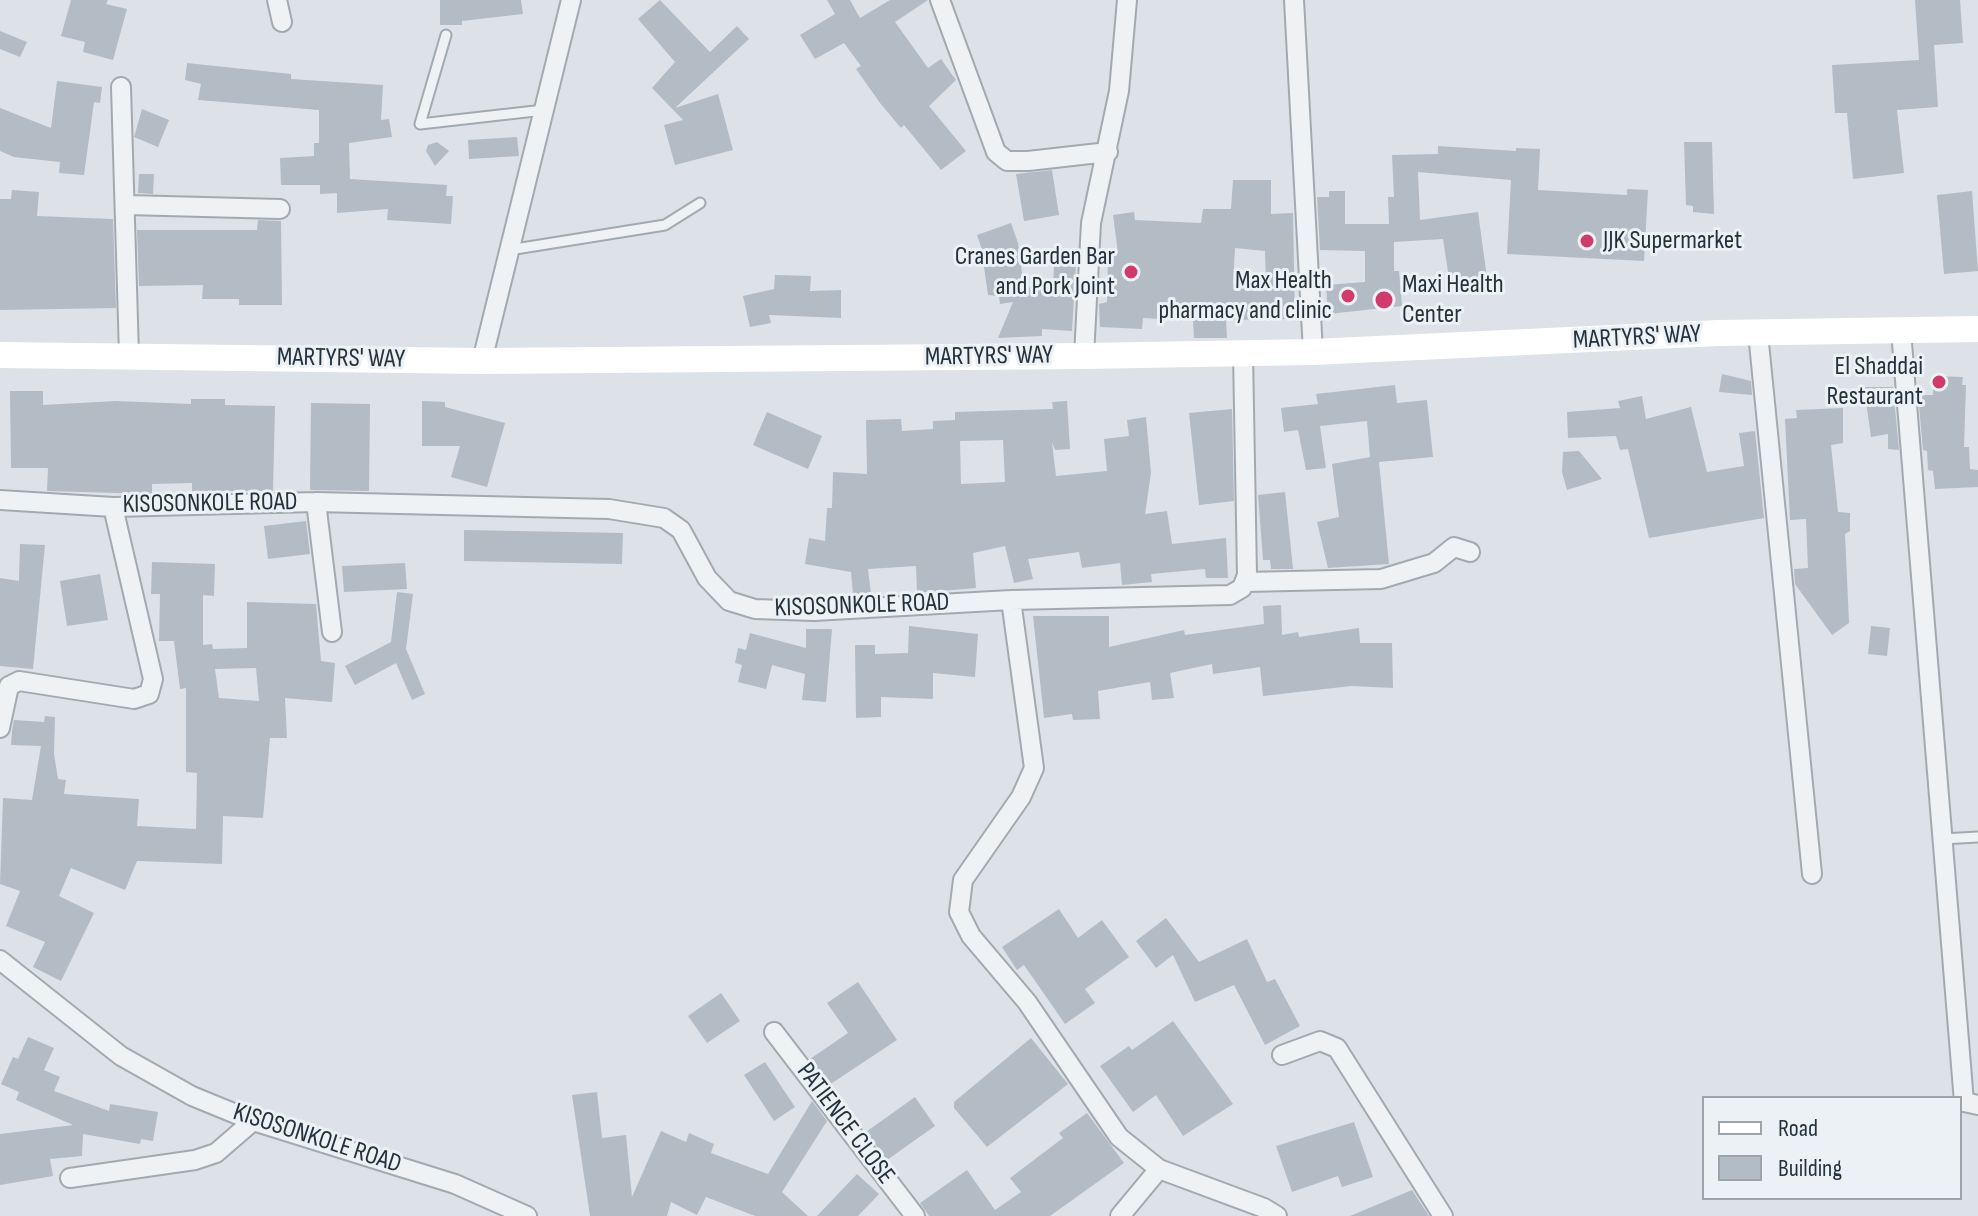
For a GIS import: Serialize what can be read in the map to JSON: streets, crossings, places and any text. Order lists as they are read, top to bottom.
{
  "streets": {
    "main road": ["MARTYRS' WAY"],
    "street": ["KISOSONKOLE ROAD", "PATIENCE CLOSE"]
  },
  "places": [
    "JJK Supermarket",
    "Cranes Garden Bar and Pork Joint",
    "Max Health pharmacy and clinic",
    "Maxi Health Center",
    "El Shaddai Restaurant"
  ],
  "legend": ["Road", "Building"]
}
